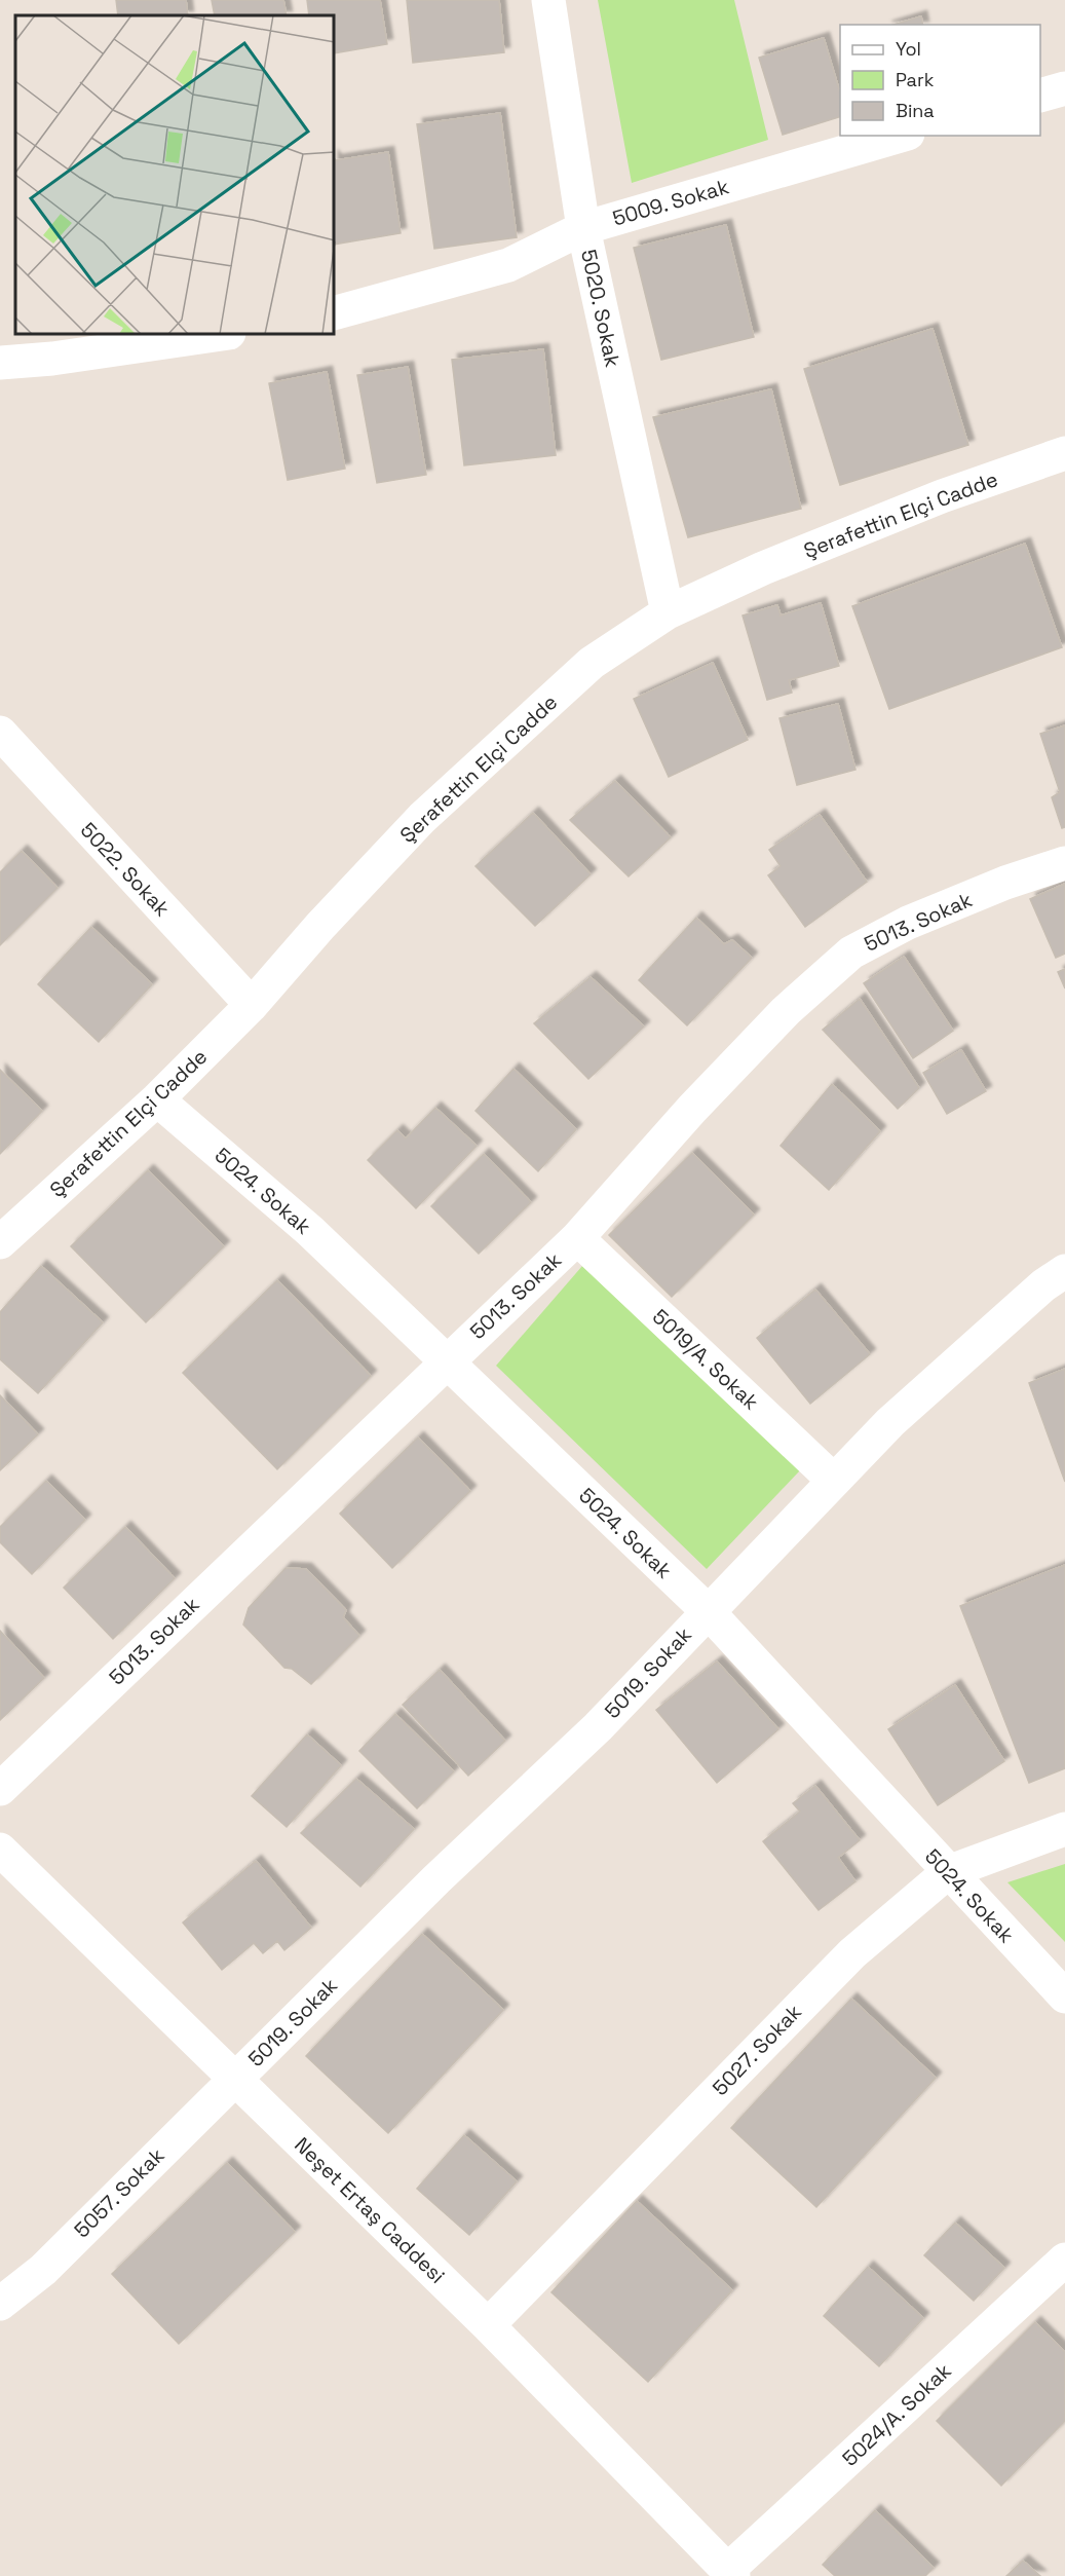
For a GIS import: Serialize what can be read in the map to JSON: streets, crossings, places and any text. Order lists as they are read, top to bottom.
{
  "streets": {
    "street": [
      "5009. Sokak",
      "5020. Sokak",
      "Şerafettin Elçi Cadde",
      "5022. Sokak",
      "5013. Sokak",
      "5024. Sokak",
      "5019/A. Sokak",
      "5019. Sokak",
      "5027. Sokak",
      "5057. Sokak",
      "Neşet Ertaş Caddesi",
      "5024/A. Sokak"
    ]
  },
  "crossings": [
    ["5009. Sokak", "5020. Sokak"],
    ["5020. Sokak", "Şerafettin Elçi Cadde"],
    ["Şerafettin Elçi Cadde", "5022. Sokak"],
    ["Şerafettin Elçi Cadde", "5024. Sokak"],
    ["5013. Sokak", "5024. Sokak"],
    ["5013. Sokak", "5019/A. Sokak"],
    ["5024. Sokak", "5019. Sokak"],
    ["5024. Sokak", "5027. Sokak"],
    ["5019/A. Sokak", "5019. Sokak"],
    ["5019. Sokak", "5057. Sokak"],
    ["5019. Sokak", "Neşet Ertaş Caddesi"],
    ["5027. Sokak", "Neşet Ertaş Caddesi"],
    ["5057. Sokak", "Neşet Ertaş Caddesi"],
    ["Neşet Ertaş Caddesi", "5024/A. Sokak"]
  ],
  "legend": ["Yol", "Park", "Bina"]
}
